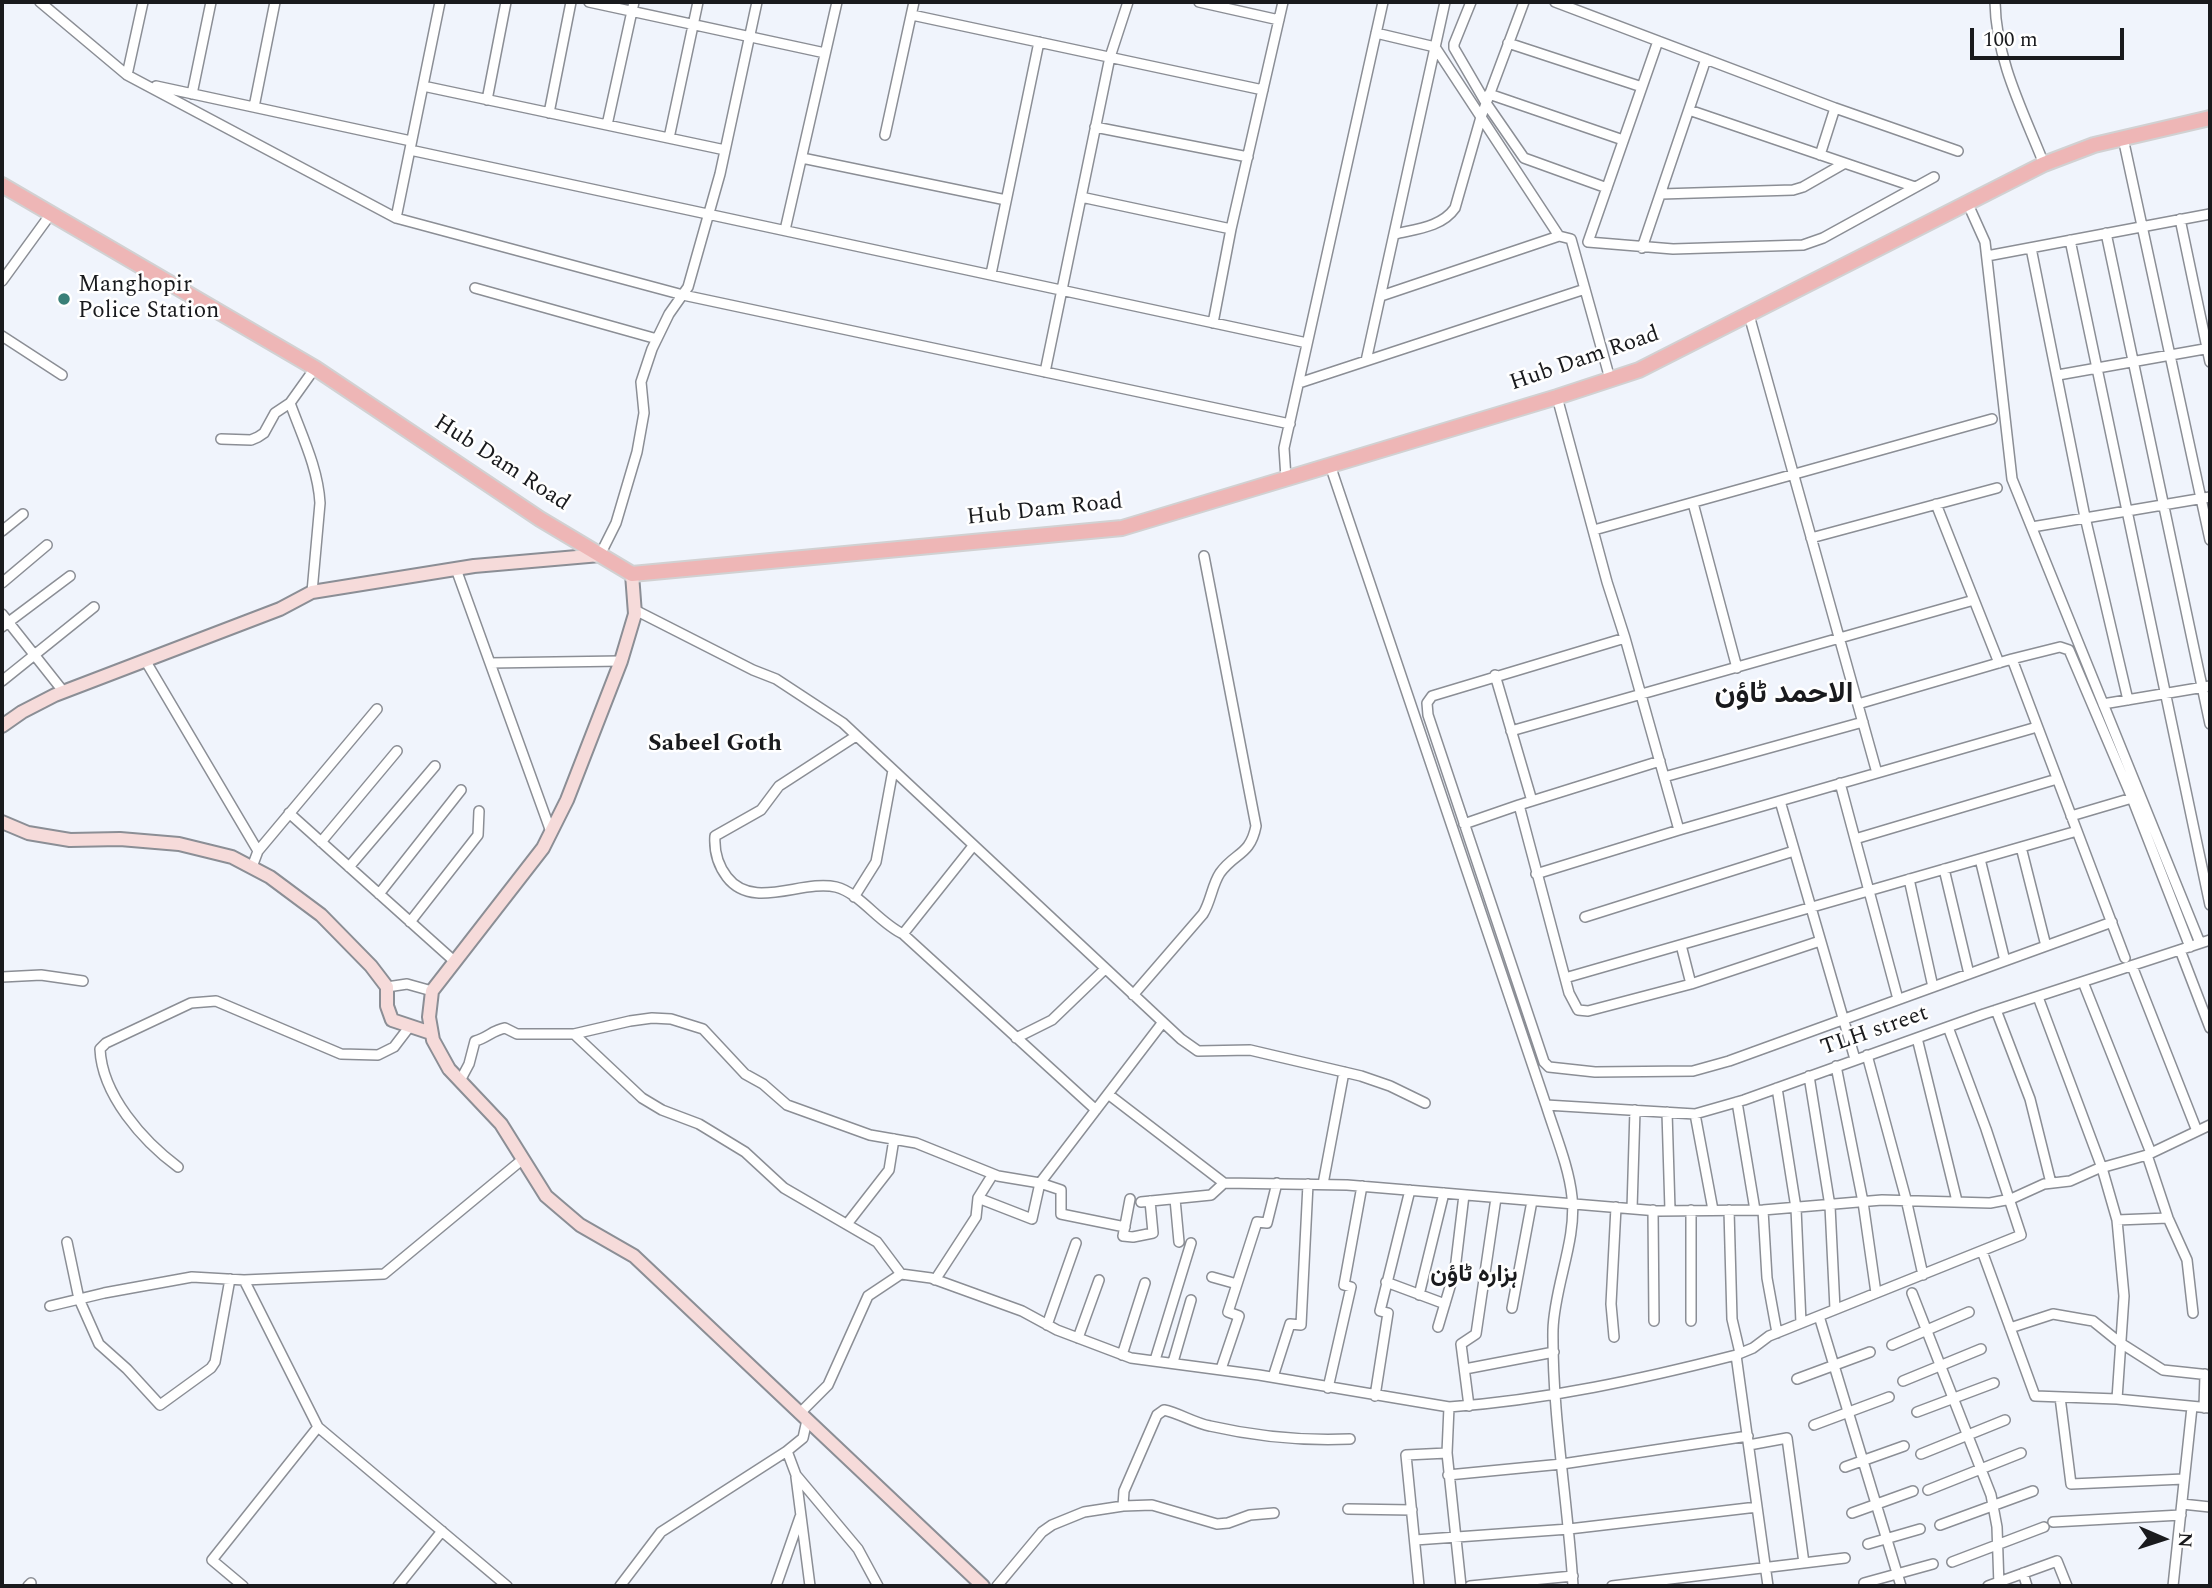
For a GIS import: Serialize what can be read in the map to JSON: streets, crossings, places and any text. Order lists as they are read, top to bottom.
{
  "streets": {
    "main road": ["Hub Dam Road"],
    "street": ["TLH street"]
  },
  "districts": ["الاحمد ٹاؤن", "Sabeel Goth", "ہزارہ ٹاؤن"],
  "places": ["Manghopir Police Station"],
  "scale_bar": "100 m",
  "north": "right"
}
